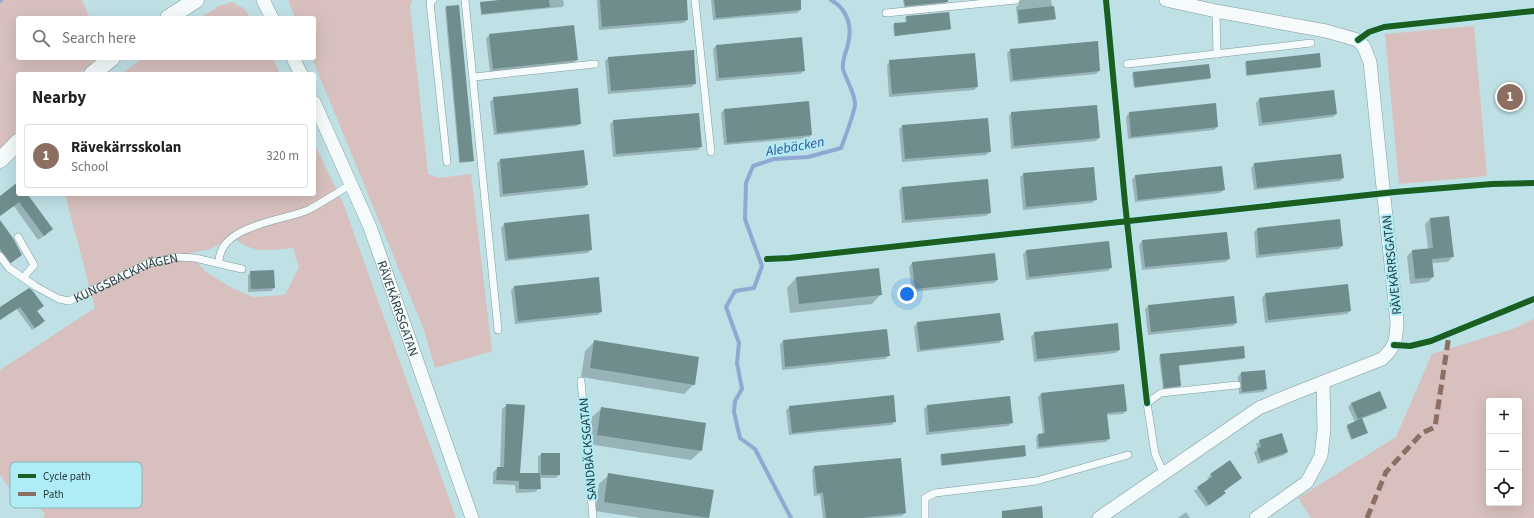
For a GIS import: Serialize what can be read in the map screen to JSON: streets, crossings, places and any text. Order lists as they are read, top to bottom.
{
  "streets": {
    "street": ["RÄVEKÄRRSGATAN"],
    "lane": ["KUNGSBACKAVÄGEN", "SANDBÄCKSGATAN"]
  },
  "water": ["Alebäcken"],
  "legend": ["Cycle path", "Path"],
  "page": {
    "search": "Search here",
    "heading": "Nearby",
    "pins": "1",
    "list": [
      {
        "mark": "1",
        "name": "Rävekärrsskolan",
        "note": "School",
        "value": "320 m"
      }
    ],
    "map_buttons": ["+", "−"]
  }
}
